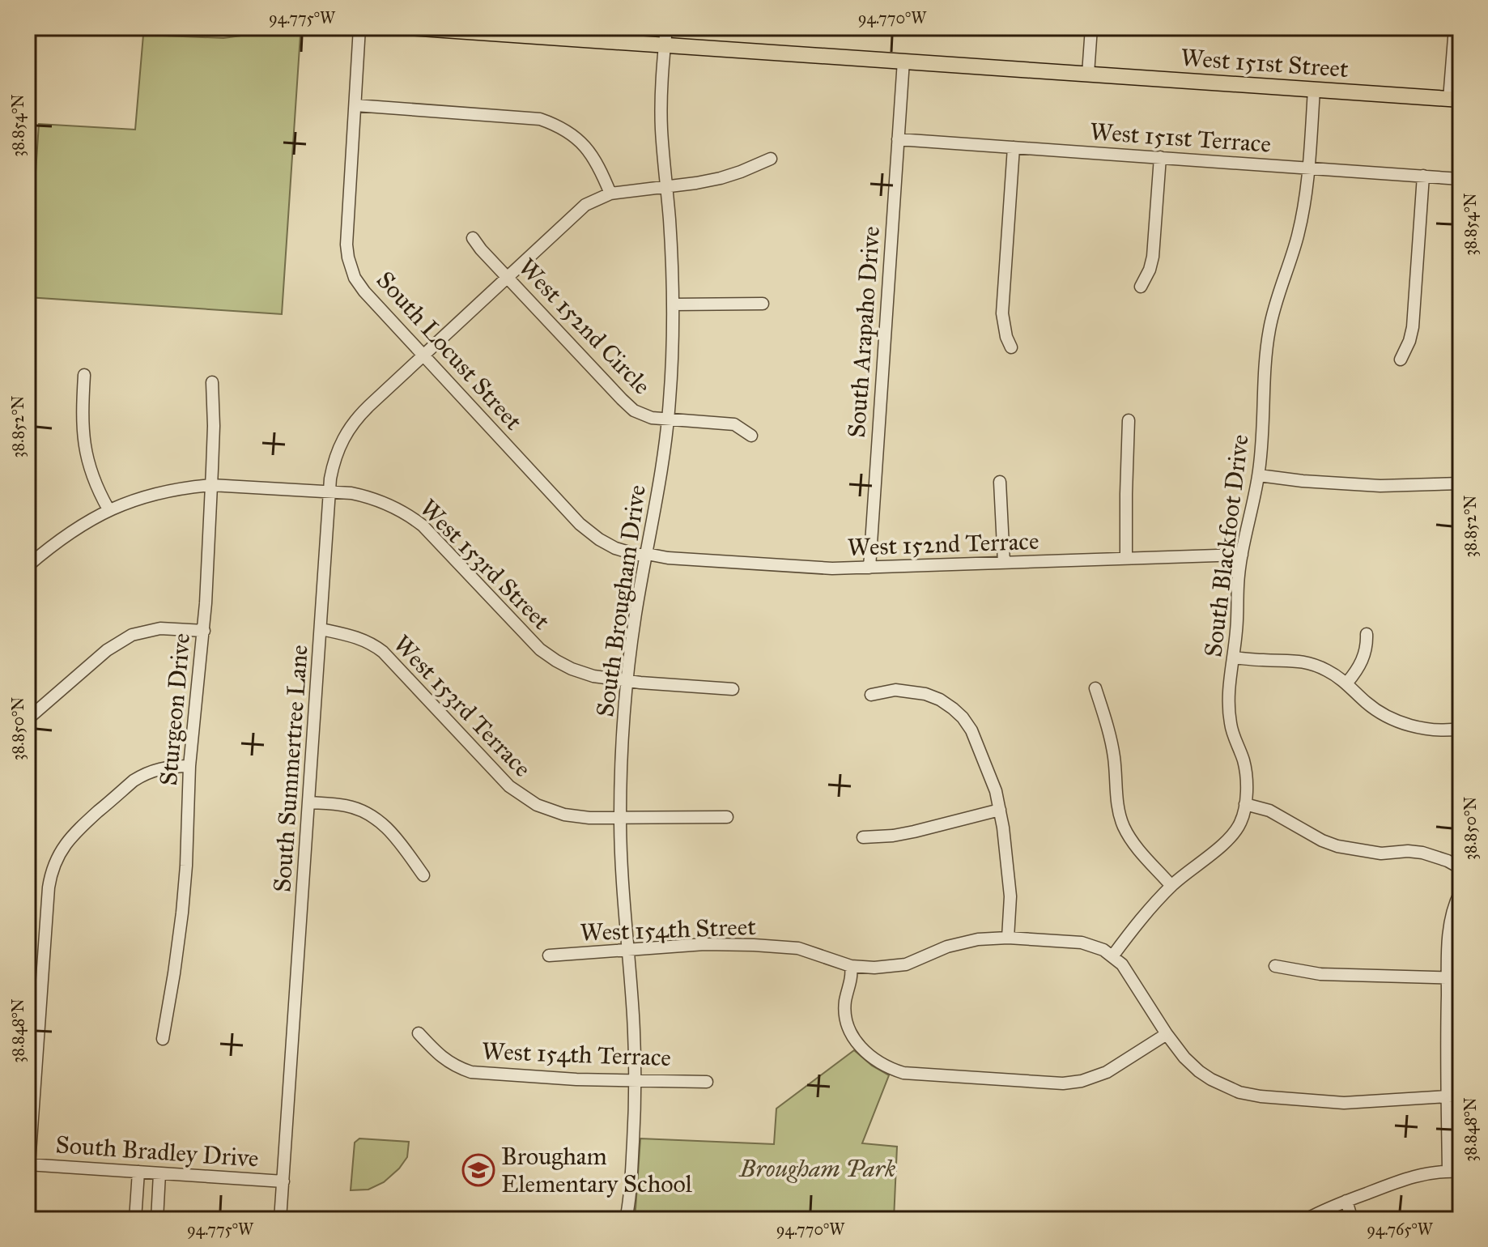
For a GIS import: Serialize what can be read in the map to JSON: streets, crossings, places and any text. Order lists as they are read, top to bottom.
{
  "streets": {
    "main road": ["West 151st Street"],
    "street": [
      "West 151st Terrace",
      "West 152nd Circle",
      "South Arapaho Drive",
      "South Locust Street",
      "West 152nd Terrace",
      "South Blackfoot Drive",
      "West 153rd Street",
      "South Brougham Drive",
      "West 153rd Terrace",
      "Sturgeon Drive",
      "South Summertree Lane",
      "West 154th Street",
      "West 154th Terrace",
      "South Bradley Drive"
    ]
  },
  "crossings": [
    ["West 151st Street", "South Arapaho Drive"],
    ["West 151st Street", "South Blackfoot Drive"],
    ["West 151st Street", "South Brougham Drive"],
    ["West 151st Terrace", "South Arapaho Drive"],
    ["West 151st Terrace", "South Blackfoot Drive"],
    ["West 152nd Circle", "South Brougham Drive"],
    ["West 152nd Circle", "South Summertree Lane"],
    ["South Arapaho Drive", "West 152nd Terrace"],
    ["South Locust Street", "West 152nd Terrace"],
    ["South Locust Street", "South Brougham Drive"],
    ["South Locust Street", "South Summertree Lane"],
    ["West 152nd Terrace", "South Blackfoot Drive"],
    ["West 152nd Terrace", "South Brougham Drive"],
    ["West 153rd Street", "South Brougham Drive"],
    ["West 153rd Street", "Sturgeon Drive"],
    ["West 153rd Street", "South Summertree Lane"],
    ["South Brougham Drive", "West 153rd Terrace"],
    ["South Brougham Drive", "South Summertree Lane"],
    ["South Brougham Drive", "West 154th Street"],
    ["South Brougham Drive", "West 154th Terrace"],
    ["West 153rd Terrace", "South Summertree Lane"],
    ["South Summertree Lane", "South Bradley Drive"]
  ],
  "parks": ["Brougham Park"],
  "places": {
    "school or university": ["Brougham Elementary School"]
  },
  "coordinates": [
    "94.775°W",
    "94.770°W",
    "38.854°N",
    "38.852°N",
    "38.850°N",
    "38.848°N",
    "94.765°W"
  ]
}
